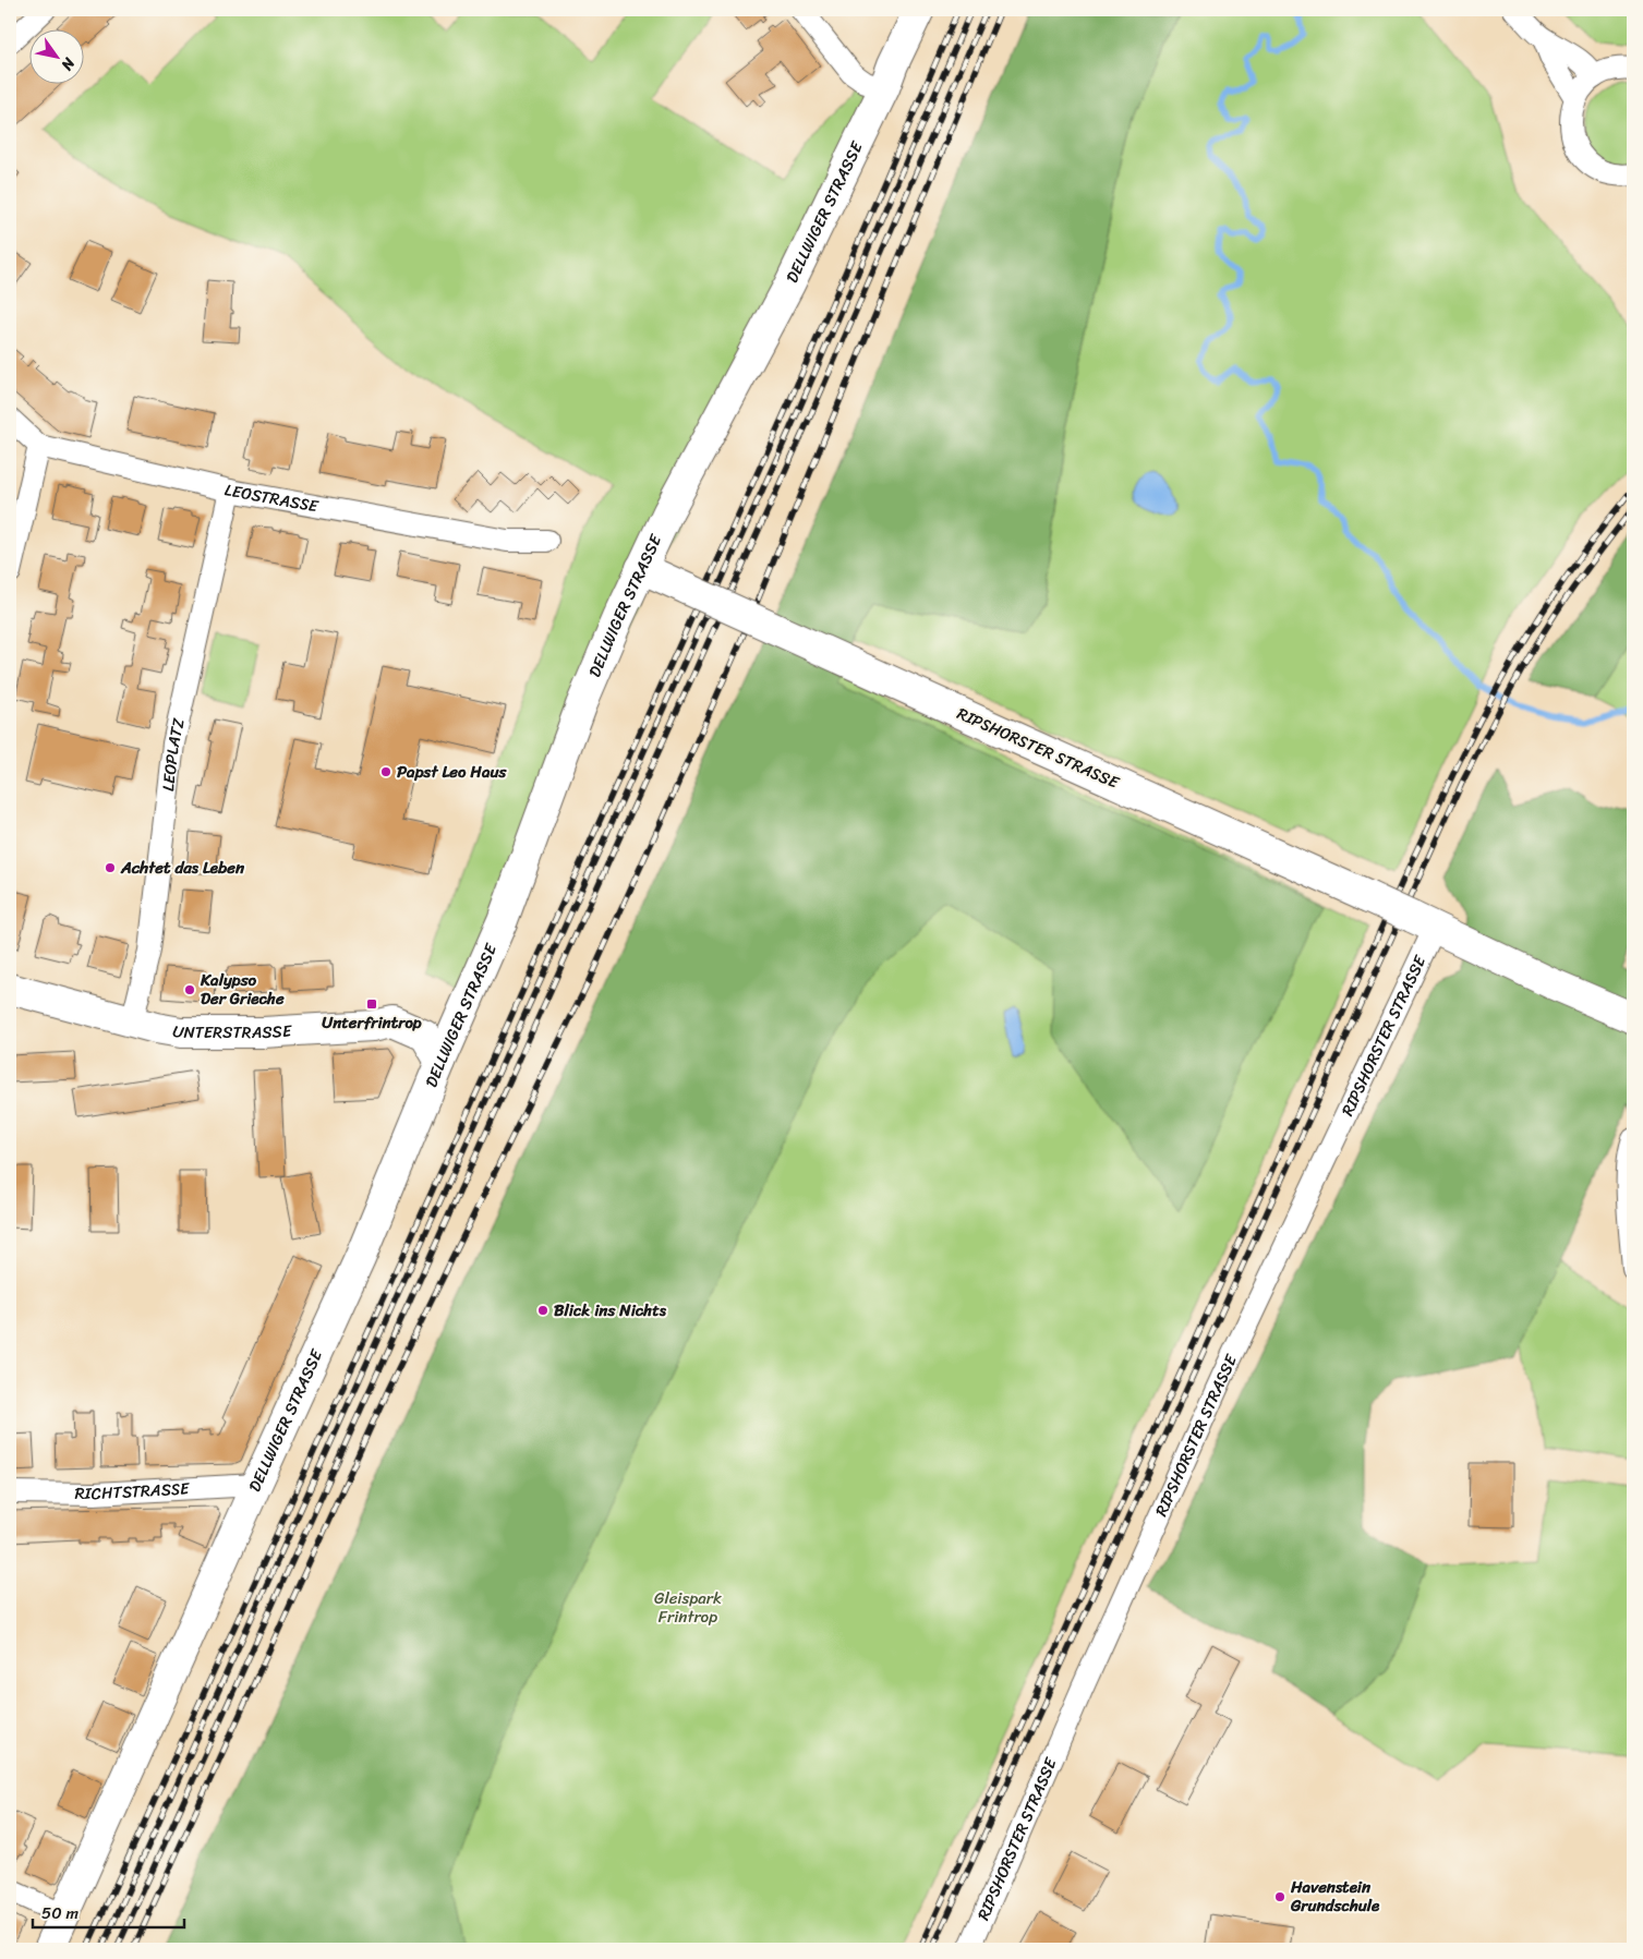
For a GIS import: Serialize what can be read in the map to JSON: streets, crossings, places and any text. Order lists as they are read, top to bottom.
{
  "streets": {
    "main road": ["DELLWIGER STRASSE", "RIPSHORSTER STRASSE", "UNTERSTRASSE"],
    "street": ["LEOSTRASSE", "LEOPLATZ", "RICHTSTRASSE"]
  },
  "crossings": [
    ["DELLWIGER STRASSE", "RIPSHORSTER STRASSE"],
    ["DELLWIGER STRASSE", "UNTERSTRASSE"],
    ["DELLWIGER STRASSE", "RICHTSTRASSE"],
    ["LEOSTRASSE", "LEOPLATZ"],
    ["LEOPLATZ", "UNTERSTRASSE"]
  ],
  "parks": ["Gleispark Frintrop"],
  "places": {
    "other": [
      "Papst Leo Haus",
      "Achtet das Leben",
      "Kalypso Der Grieche",
      "Blick ins Nichts",
      "Havenstein Grundschule"
    ],
    "transit": ["Unterfrintrop"]
  },
  "scale_bar": "50 m",
  "north": "bottom right"
}
